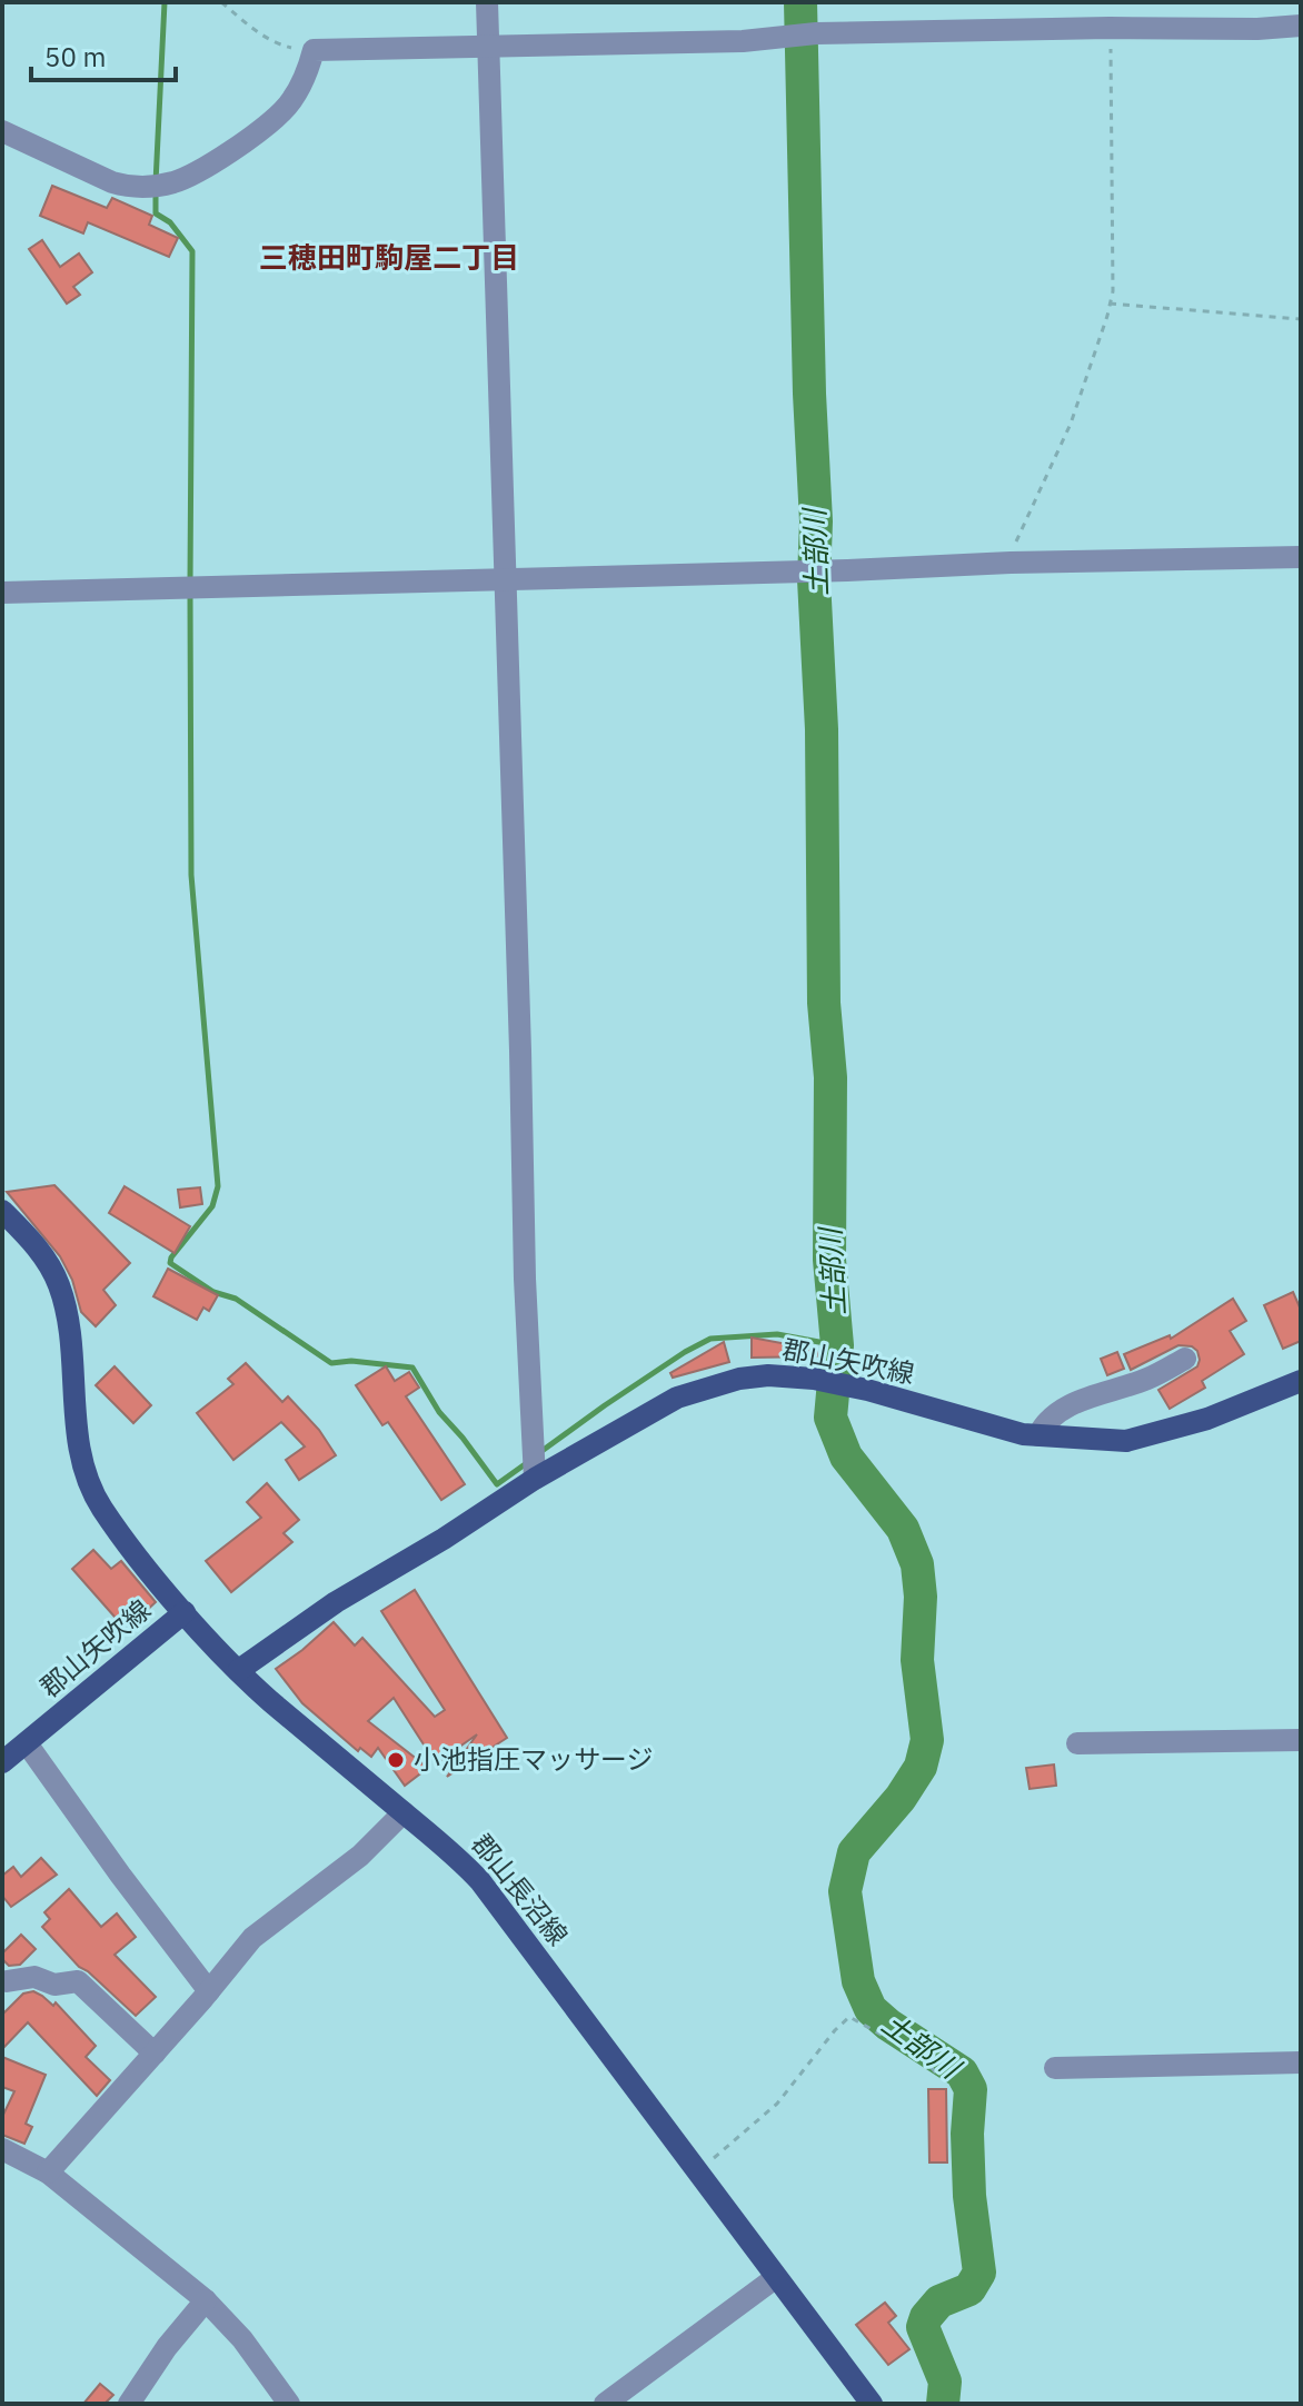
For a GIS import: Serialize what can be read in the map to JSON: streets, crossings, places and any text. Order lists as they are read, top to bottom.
{
  "streets": {
    "main road": ["郡山矢吹線", "郡山長沼線"]
  },
  "crossings": [
    ["郡山矢吹線", "郡山長沼線"]
  ],
  "districts": ["三穂田町駒屋二丁目"],
  "water": ["土部川"],
  "places": ["小池指圧マッサージ"],
  "scale_bar": "50 m"
}
